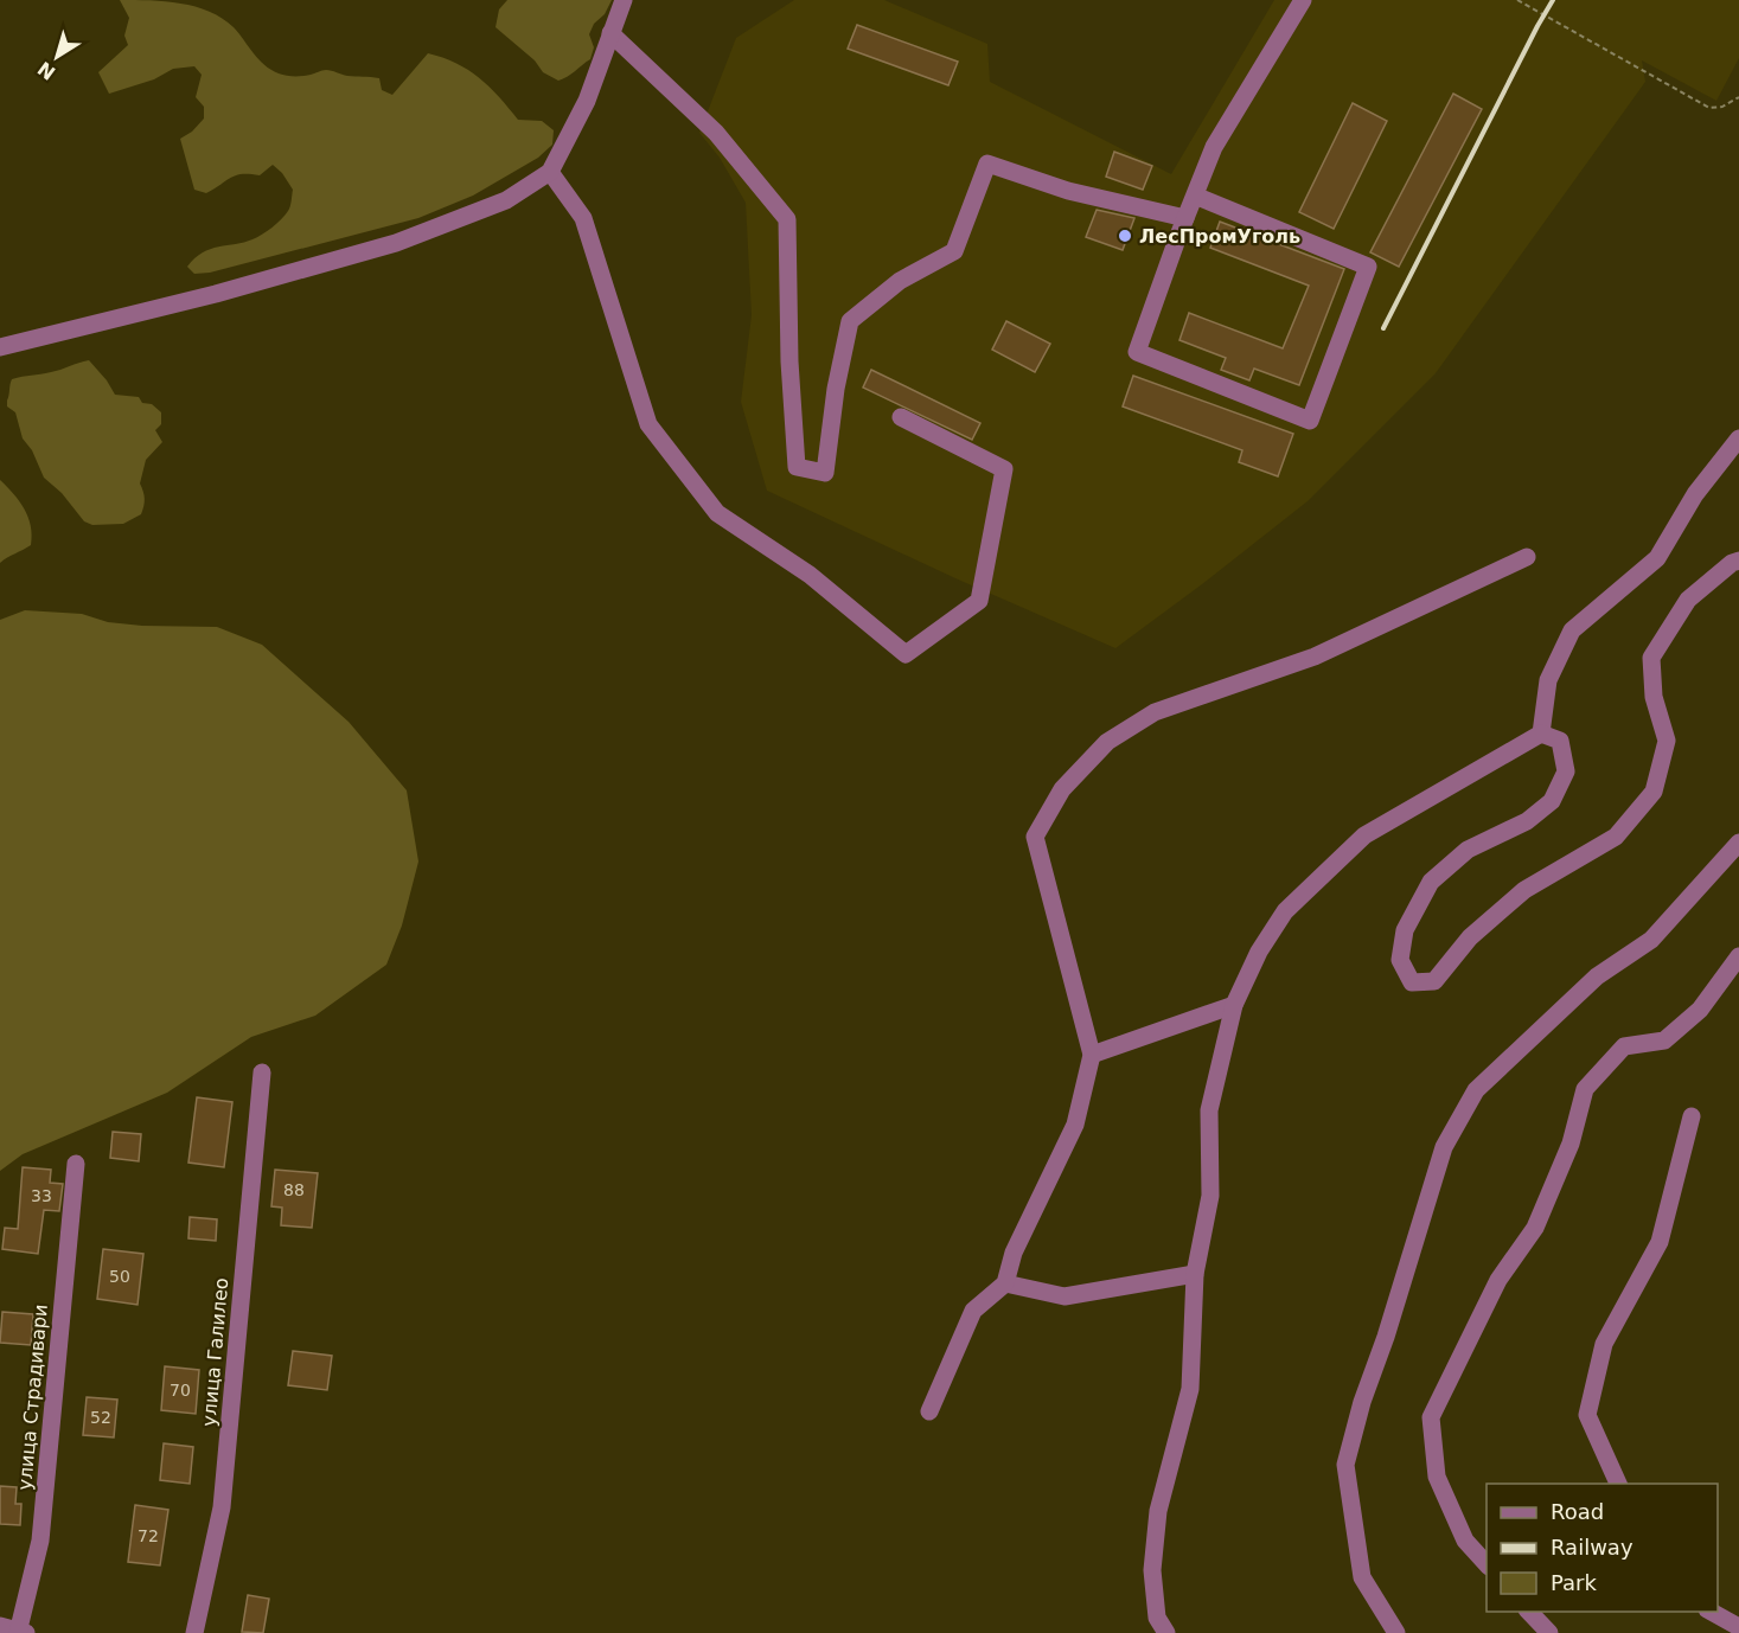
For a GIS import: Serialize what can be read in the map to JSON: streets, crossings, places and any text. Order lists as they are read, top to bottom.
{
  "streets": {
    "street": ["улица Галилео", "улица Страдивари"]
  },
  "places": ["ЛесПромУголь"],
  "house_numbers": [
    "88",
    "33",
    "50",
    "70",
    "52",
    "72"
  ],
  "legend": ["Road", "Railway", "Park"],
  "north": "bottom left"
}
